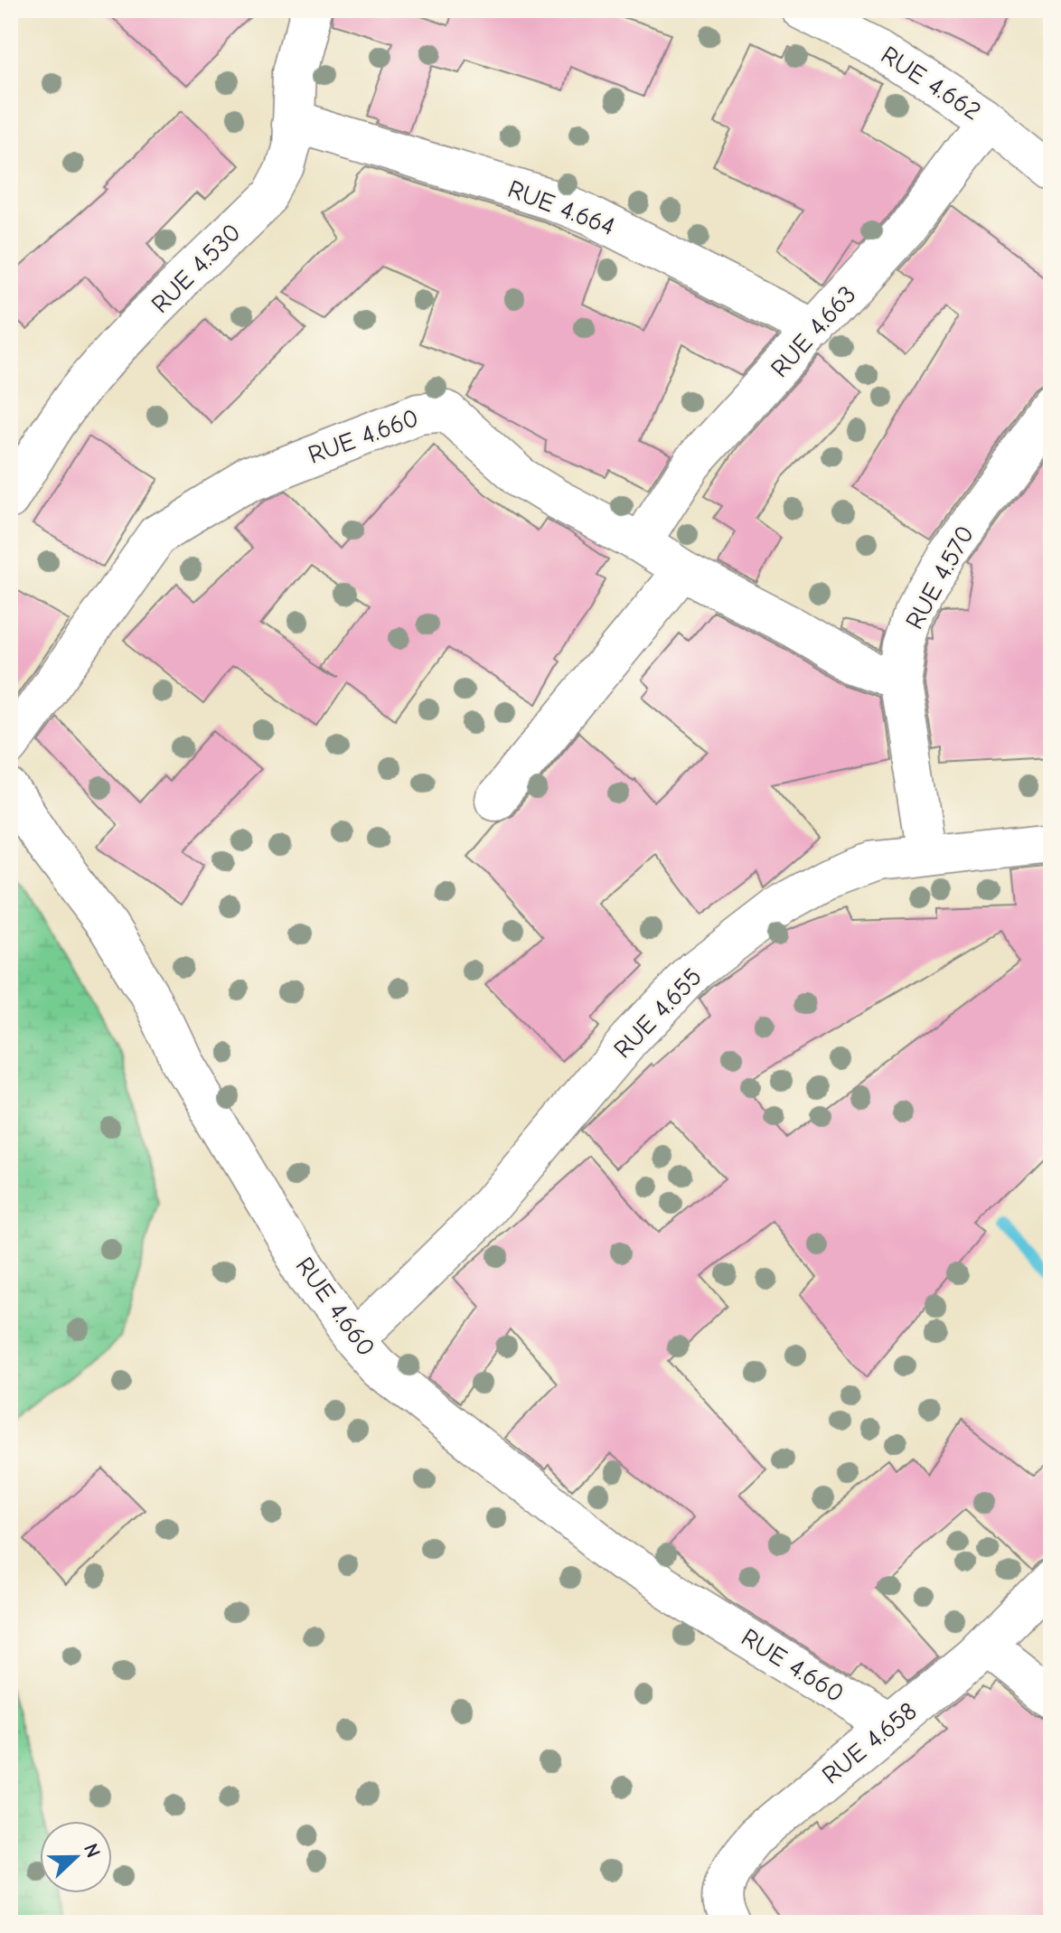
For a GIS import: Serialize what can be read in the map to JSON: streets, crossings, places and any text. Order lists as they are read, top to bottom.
{
  "streets": {
    "street": [
      "RUE 4.662",
      "RUE 4.664",
      "RUE 4.530",
      "RUE 4.663",
      "RUE 4.660",
      "RUE 4.570",
      "RUE 4.655",
      "RUE 4.658"
    ]
  },
  "crossings": [
    ["RUE 4.662", "RUE 4.663"],
    ["RUE 4.664", "RUE 4.530"],
    ["RUE 4.664", "RUE 4.663"],
    ["RUE 4.663", "RUE 4.660"],
    ["RUE 4.660", "RUE 4.570"],
    ["RUE 4.660", "RUE 4.655"],
    ["RUE 4.660", "RUE 4.658"],
    ["RUE 4.570", "RUE 4.655"]
  ],
  "north": "right"
}
